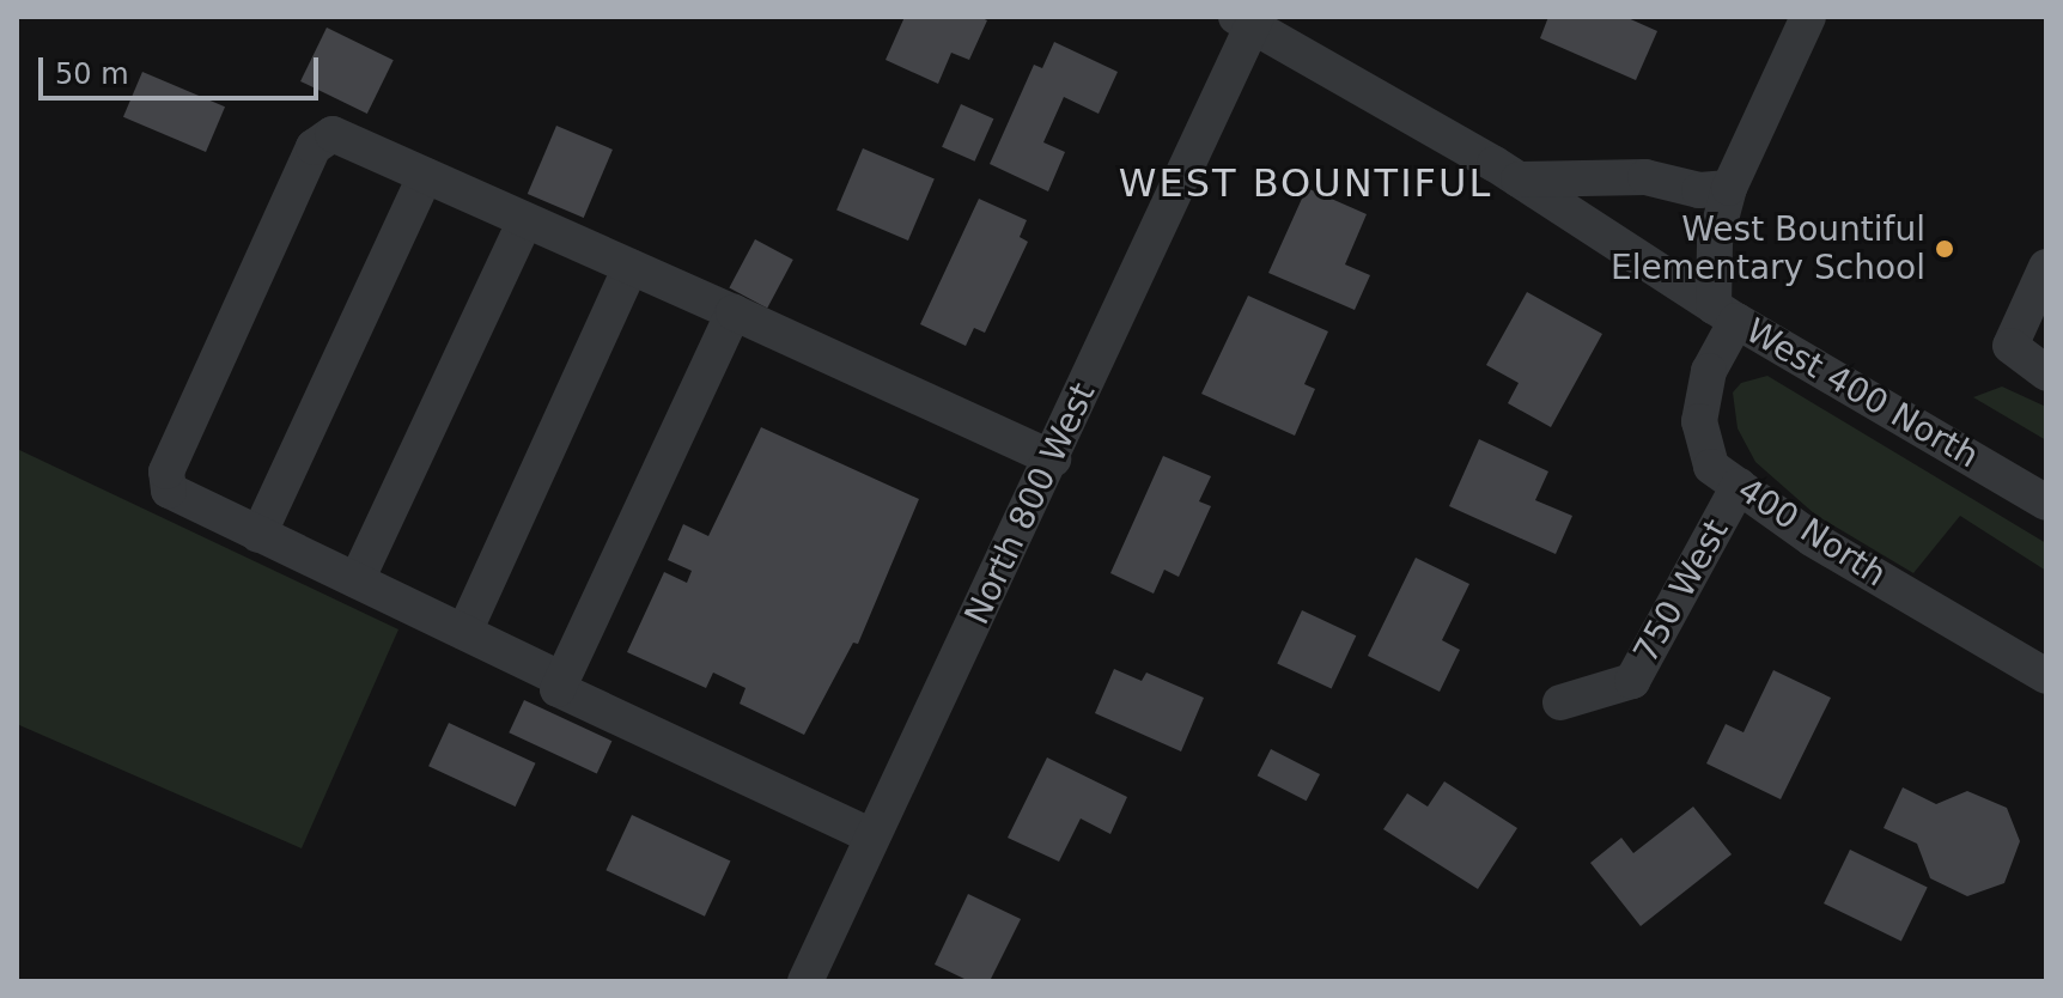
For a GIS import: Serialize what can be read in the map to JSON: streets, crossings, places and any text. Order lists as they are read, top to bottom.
{
  "streets": {
    "street": [
      "West 400 North",
      "North 800 West",
      "400 North",
      "750 West"
    ]
  },
  "crossings": [
    ["West 400 North", "North 800 West"],
    ["West 400 North", "400 North"],
    ["400 North", "750 West"]
  ],
  "districts": ["WEST BOUNTIFUL"],
  "places": ["West Bountiful Elementary School"],
  "scale_bar": "50 m"
}
